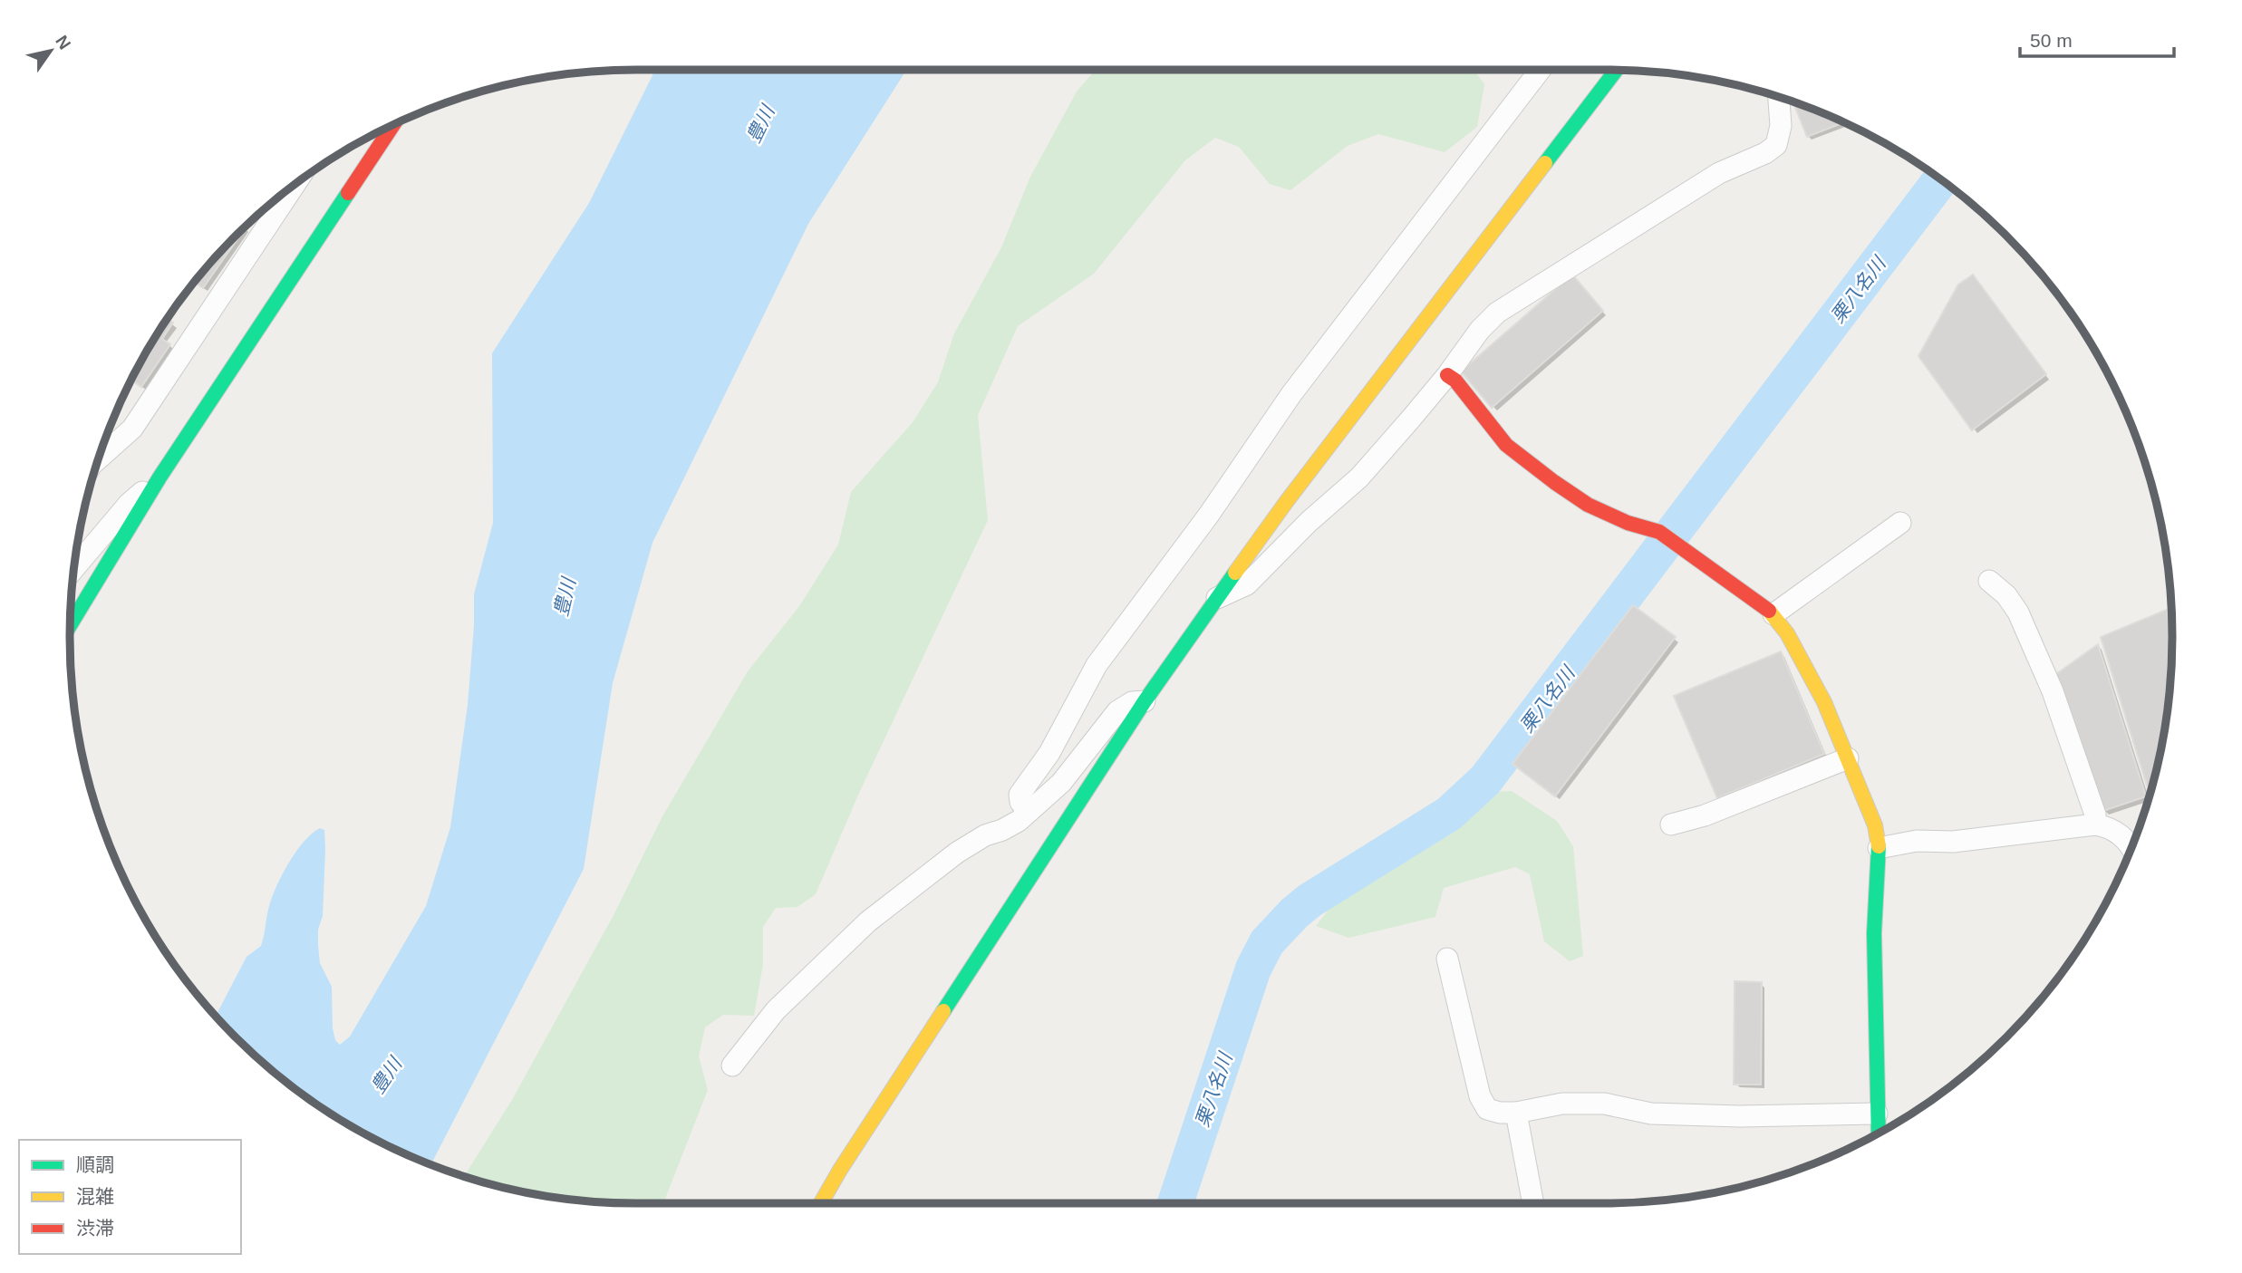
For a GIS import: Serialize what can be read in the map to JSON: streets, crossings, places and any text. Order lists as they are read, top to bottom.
{
  "water": ["豊川", "栗八名川"],
  "legend": ["順調", "混雑", "渋滞"],
  "scale_bar": "50 m",
  "north": "top right"
}
